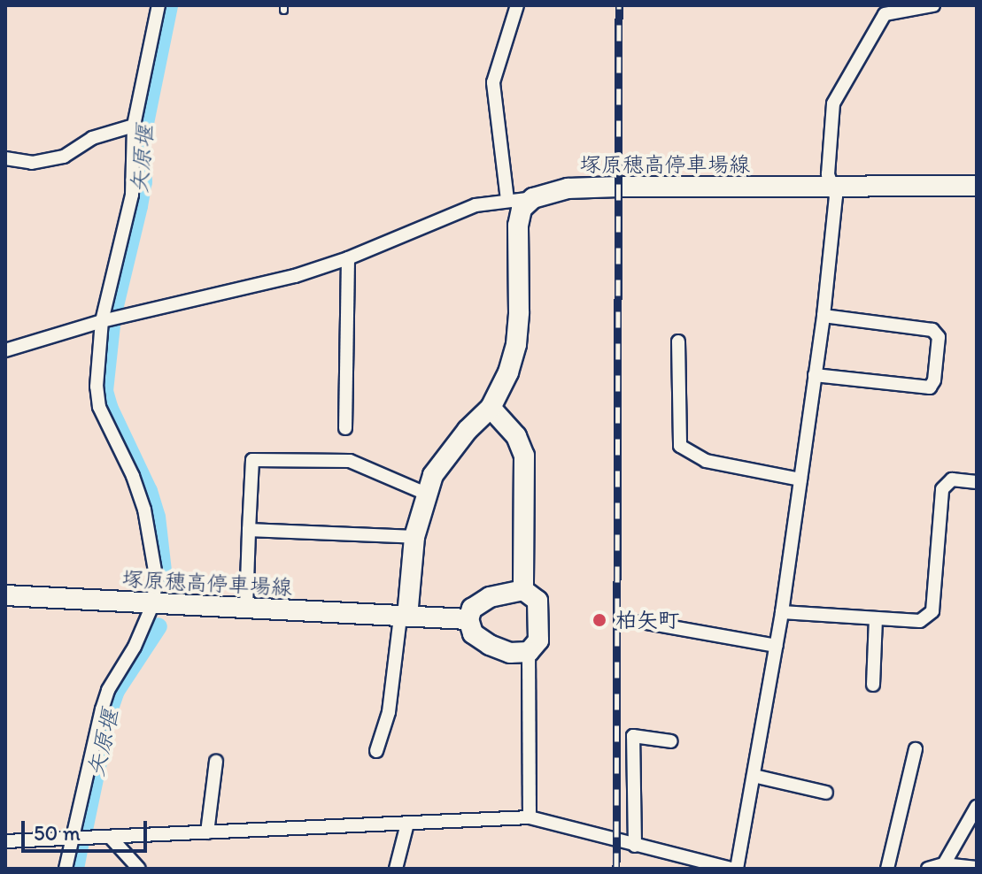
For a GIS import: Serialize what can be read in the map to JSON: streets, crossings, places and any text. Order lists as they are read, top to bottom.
{
  "streets": {
    "main road": ["塚原穂高停車場線"]
  },
  "water": ["矢原堰"],
  "places": ["柏矢町"],
  "scale_bar": "50 m"
}
